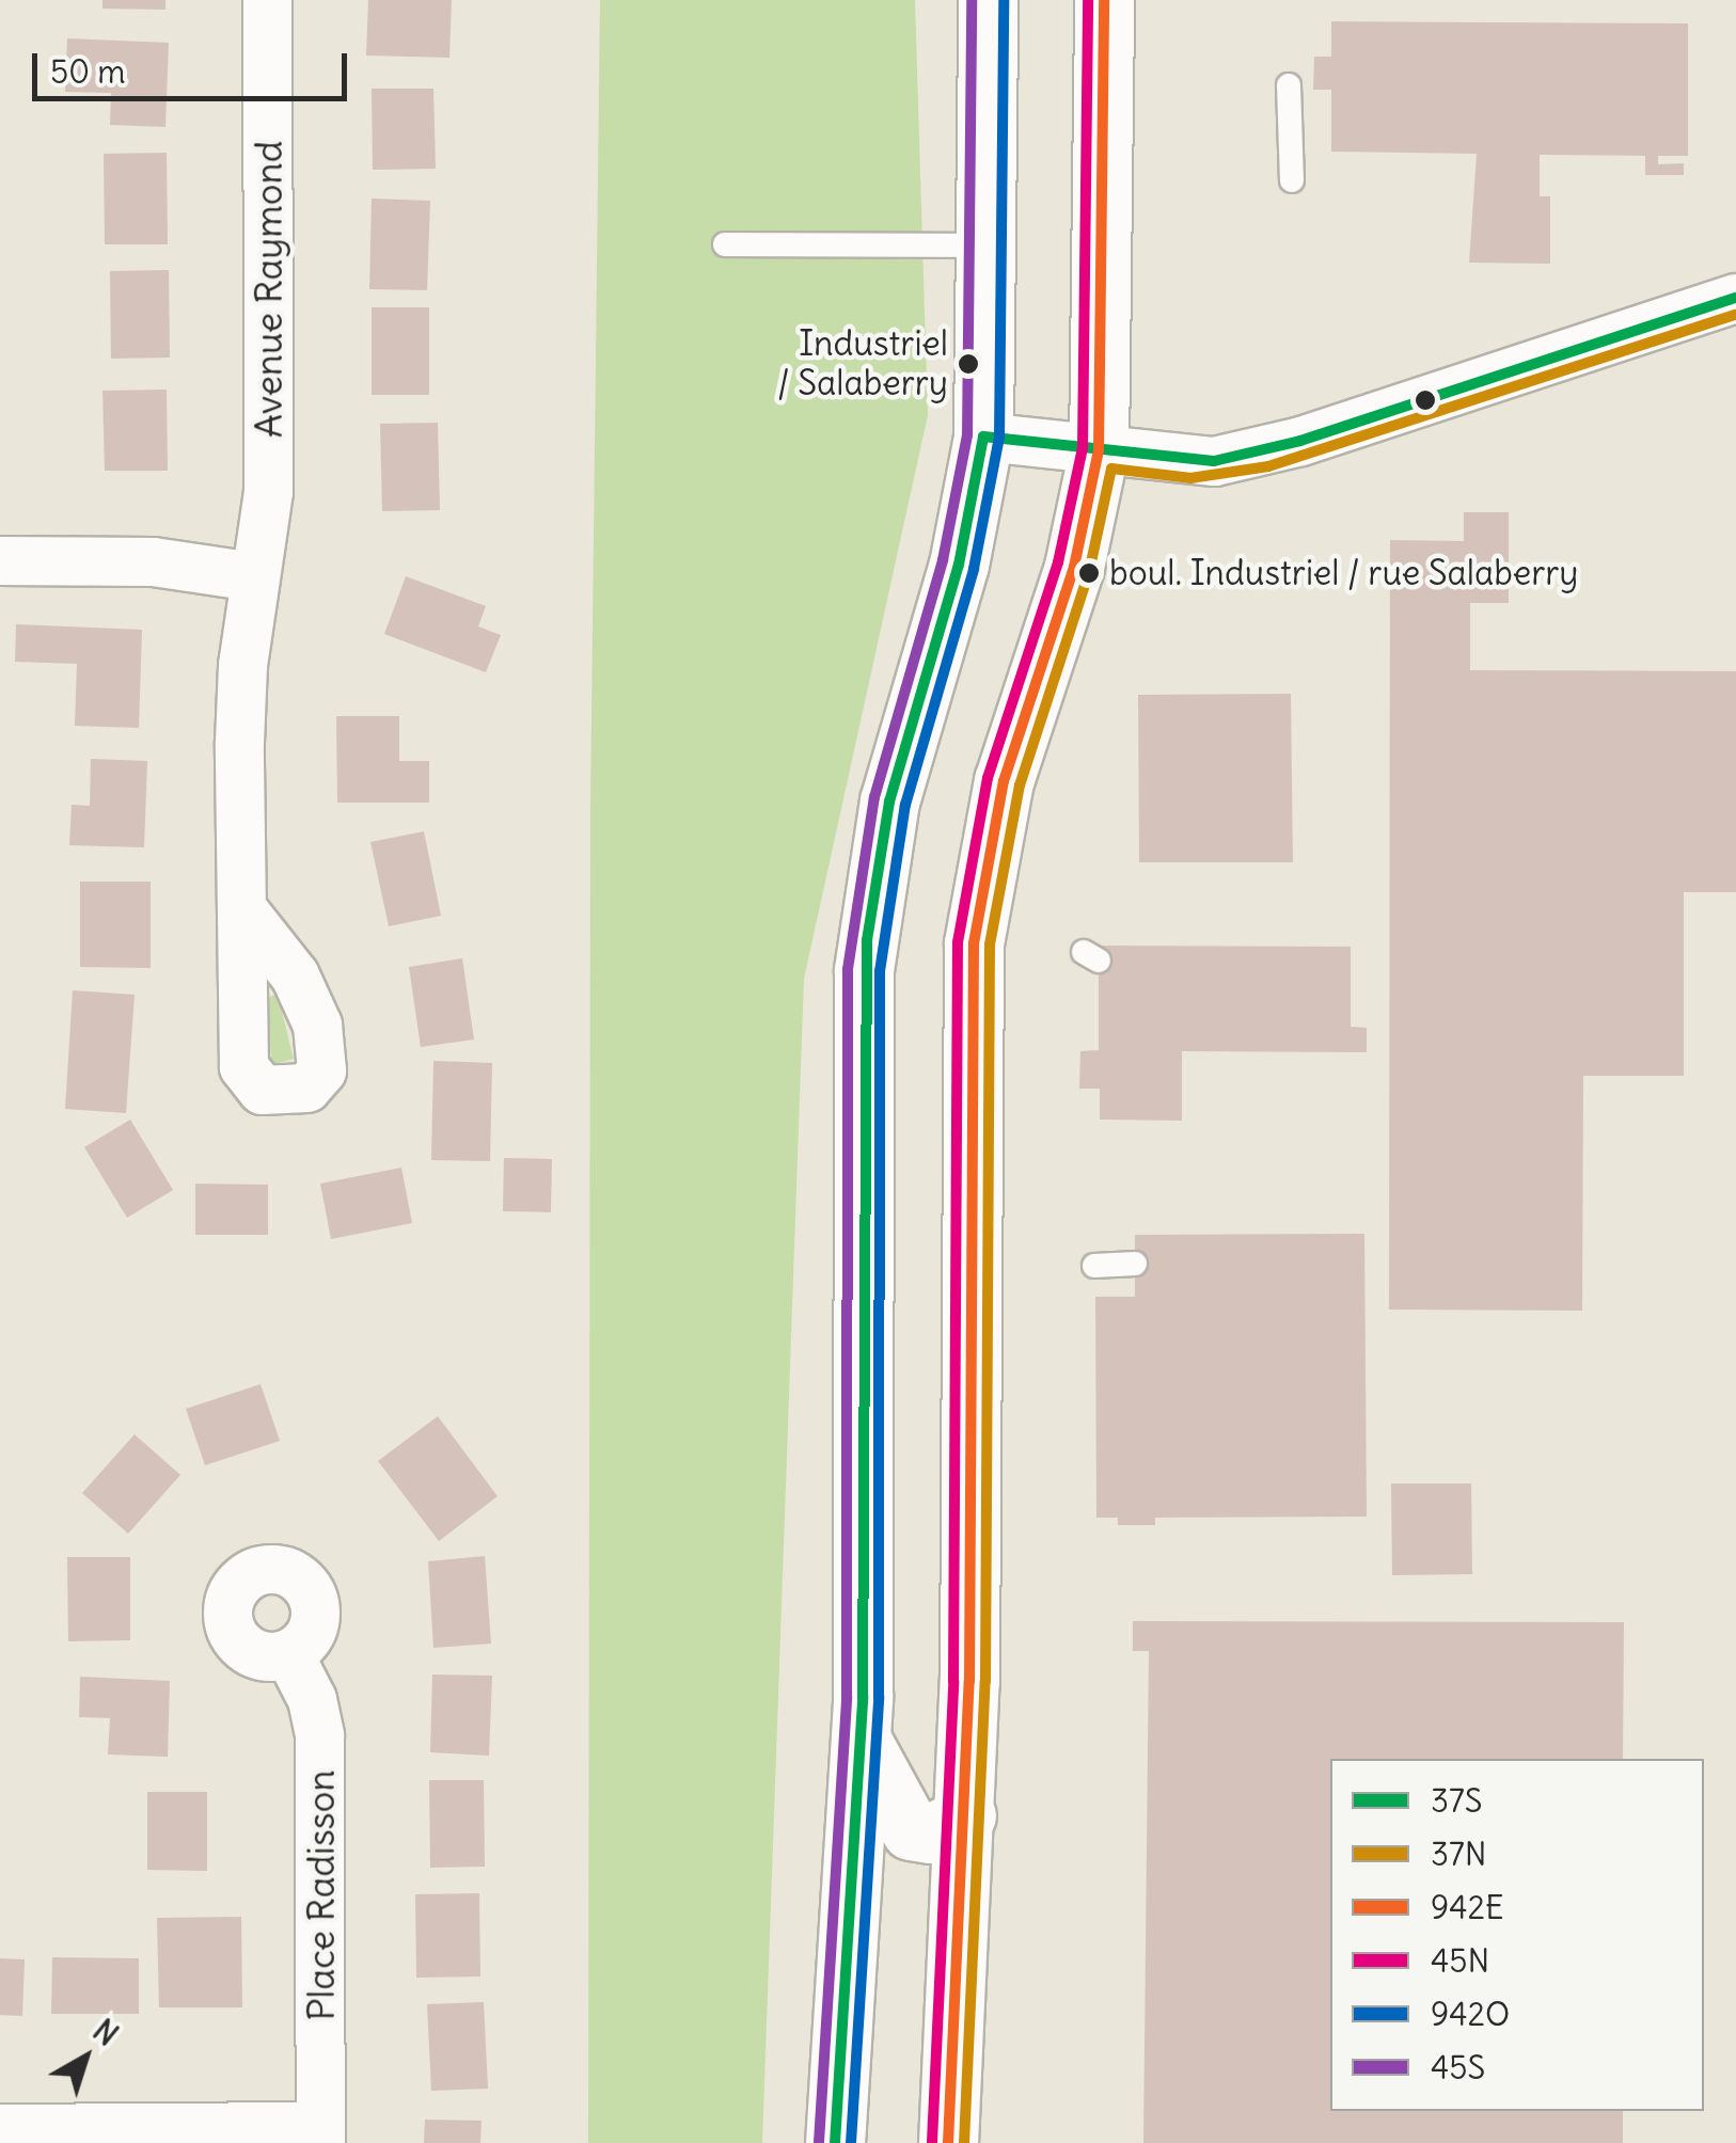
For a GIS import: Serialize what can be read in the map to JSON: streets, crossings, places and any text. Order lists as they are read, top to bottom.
{
  "streets": {
    "street": ["Avenue Raymond", "Place Radisson"]
  },
  "places": ["Industriel / Salaberry", "boul. Industriel / rue Salaberry"],
  "lines": [
    "transit line 942E",
    "transit line 45N",
    "transit line 942O",
    "transit line 45S",
    "transit line 37S",
    "transit line 37N"
  ],
  "legend": [
    "37S",
    "37N",
    "942E",
    "45N",
    "942O",
    "45S"
  ],
  "scale_bar": "50 m",
  "north": "top right"
}
